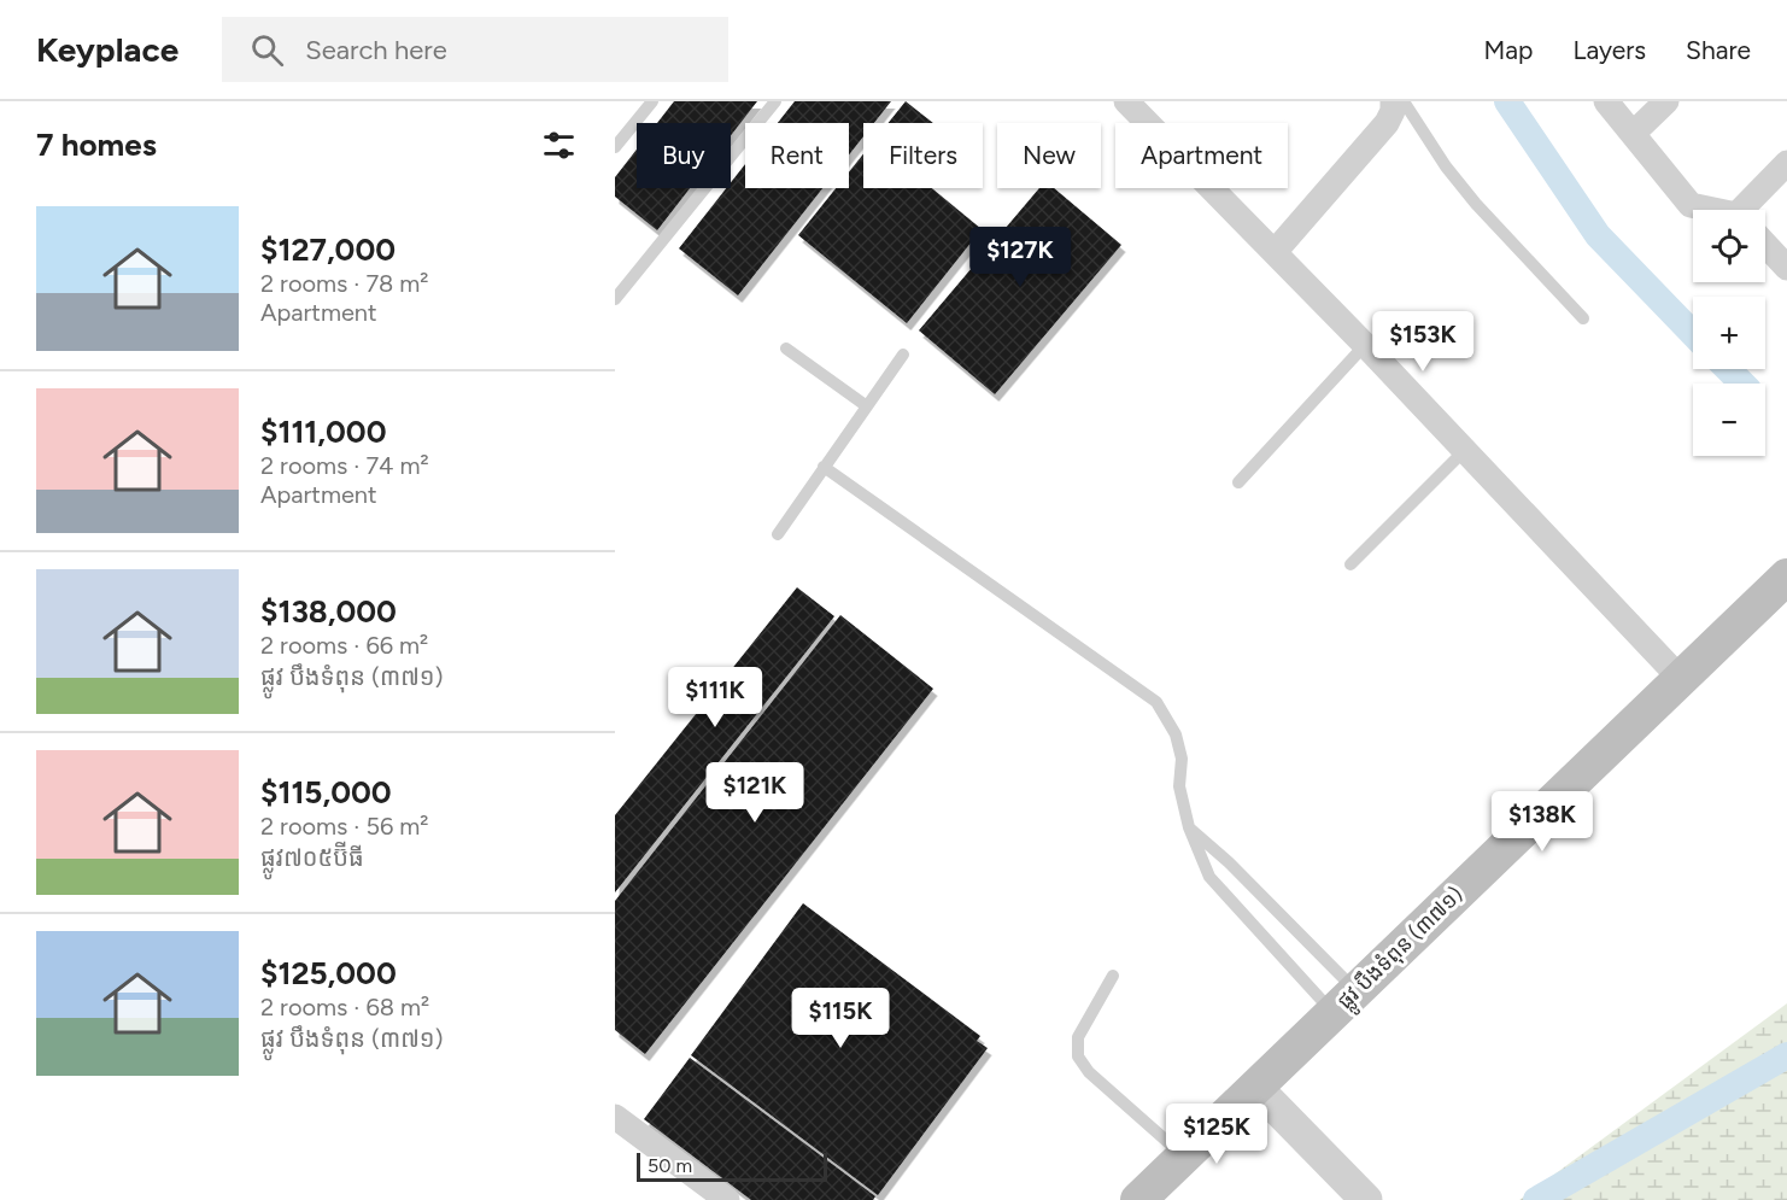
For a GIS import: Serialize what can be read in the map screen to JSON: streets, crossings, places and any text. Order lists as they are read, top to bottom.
{
  "streets": {
    "main road": ["ផ្លូវ បឹងទំពុន (៣៧១)"]
  },
  "scale_bar": "50 m",
  "page": {
    "header": "Keyplace",
    "search": "Search here",
    "nav": ["Map", "Layers", "Share"],
    "heading": "7 homes",
    "chip": [
      "Buy",
      "Rent",
      "Filters",
      "New",
      "Apartment"
    ],
    "list": [
      {
        "name": "$127,000",
        "note": "2 rooms · 78 m² · Apartment"
      },
      {
        "name": "$111,000",
        "note": "2 rooms · 74 m² · Apartment"
      },
      {
        "name": "$138,000",
        "note": "2 rooms · 66 m² · ផ្លូវ បឹងទំពុន (៣៧១)"
      },
      {
        "name": "$115,000",
        "note": "2 rooms · 56 m² · ផ្លូវ៧០៥ប៊ីធី"
      },
      {
        "name": "$125,000",
        "note": "2 rooms · 68 m² · ផ្លូវ បឹងទំពុន (៣៧១)"
      }
    ],
    "map_buttons": ["+", "−"],
    "price": [
      "$127K",
      "$153K",
      "$111K",
      "$121K",
      "$138K",
      "$115K",
      "$125K"
    ],
    "scale": "50 m"
  }
}
